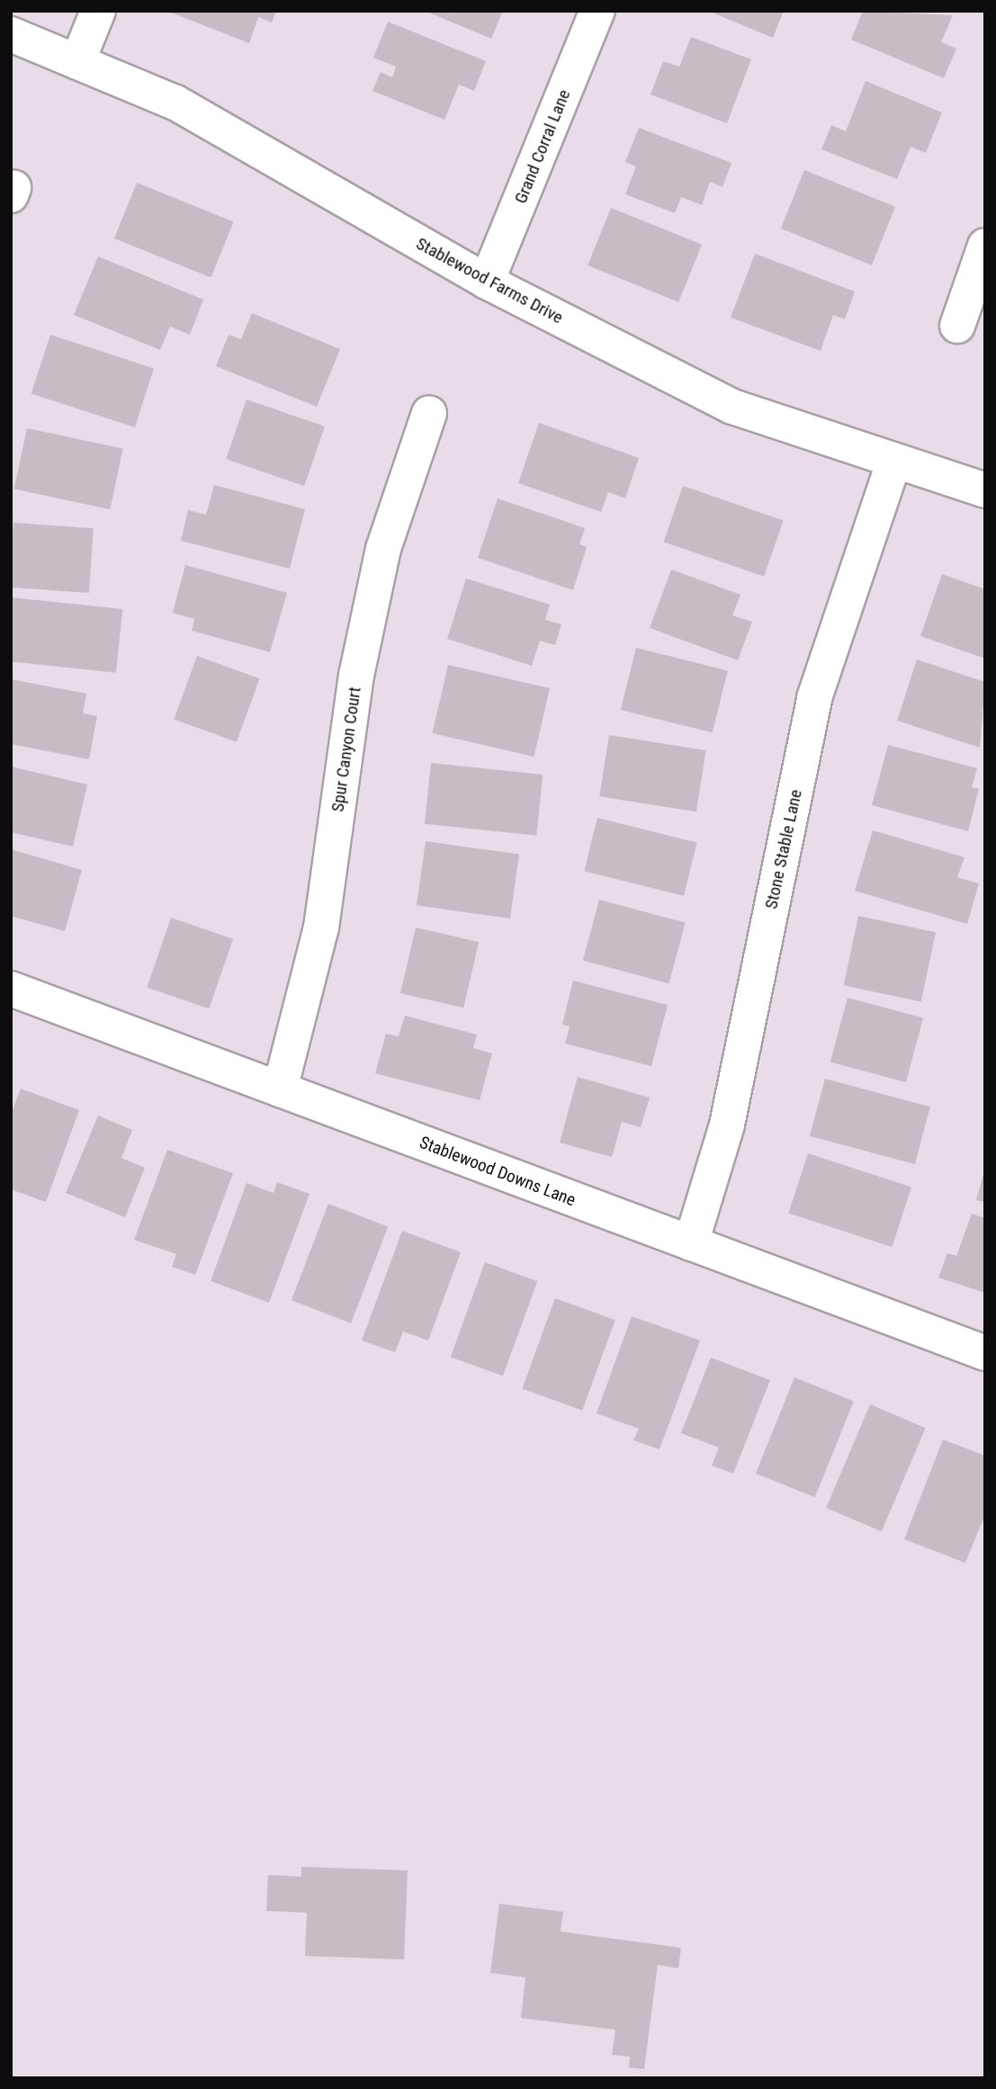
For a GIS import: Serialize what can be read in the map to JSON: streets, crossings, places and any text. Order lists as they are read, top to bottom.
{
  "streets": {
    "street": [
      "Grand Corral Lane",
      "Stablewood Farms Drive",
      "Spur Canyon Court",
      "Stone Stable Lane",
      "Stablewood Downs Lane"
    ]
  },
  "crossings": [
    ["Grand Corral Lane", "Stablewood Farms Drive"],
    ["Stablewood Farms Drive", "Stone Stable Lane"],
    ["Spur Canyon Court", "Stablewood Downs Lane"],
    ["Stone Stable Lane", "Stablewood Downs Lane"]
  ]
}
